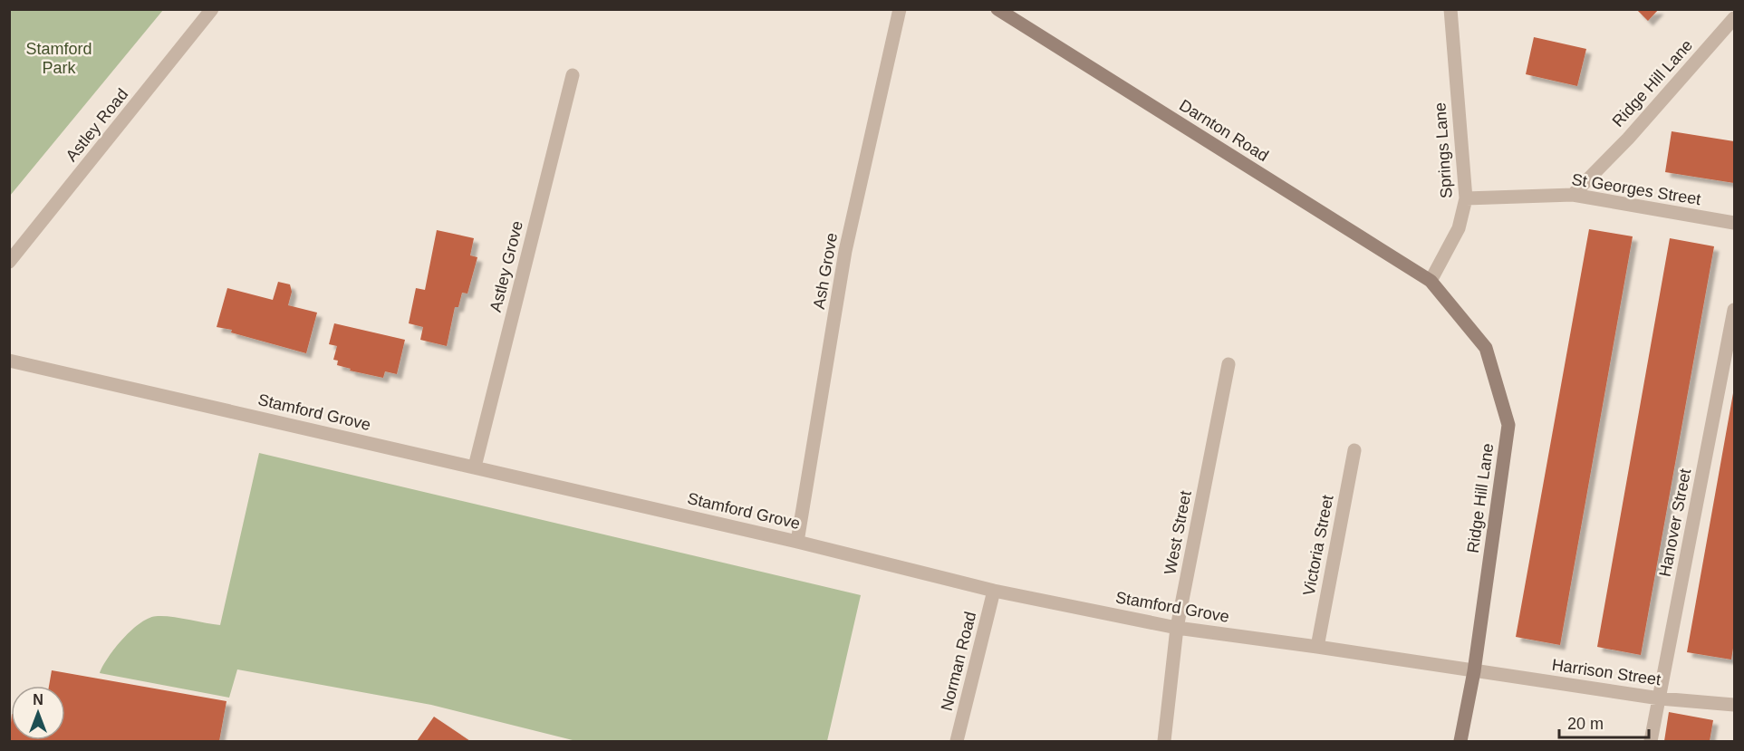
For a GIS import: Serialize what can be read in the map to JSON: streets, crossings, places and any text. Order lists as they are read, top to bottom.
{
  "streets": {
    "street": [
      "Ridge Hill Lane",
      "Astley Road",
      "Darnton Road",
      "Springs Lane",
      "St Georges Street",
      "Astley Grove",
      "Ash Grove",
      "Stamford Grove",
      "Hanover Street",
      "West Street",
      "Victoria Street",
      "Norman Road",
      "Harrison Street"
    ]
  },
  "crossings": [
    ["Ridge Hill Lane", "Darnton Road"],
    ["Ridge Hill Lane", "Springs Lane"],
    ["Ridge Hill Lane", "St Georges Street"],
    ["Ridge Hill Lane", "Stamford Grove"],
    ["Ridge Hill Lane", "Harrison Street"],
    ["Darnton Road", "Springs Lane"],
    ["Springs Lane", "St Georges Street"],
    ["Astley Grove", "Stamford Grove"],
    ["Ash Grove", "Stamford Grove"],
    ["Stamford Grove", "West Street"],
    ["Stamford Grove", "Victoria Street"],
    ["Stamford Grove", "Norman Road"],
    ["Stamford Grove", "Harrison Street"],
    ["Hanover Street", "Harrison Street"]
  ],
  "parks": ["Stamford Park"],
  "scale_bar": "20 m",
  "north": "top"
}
